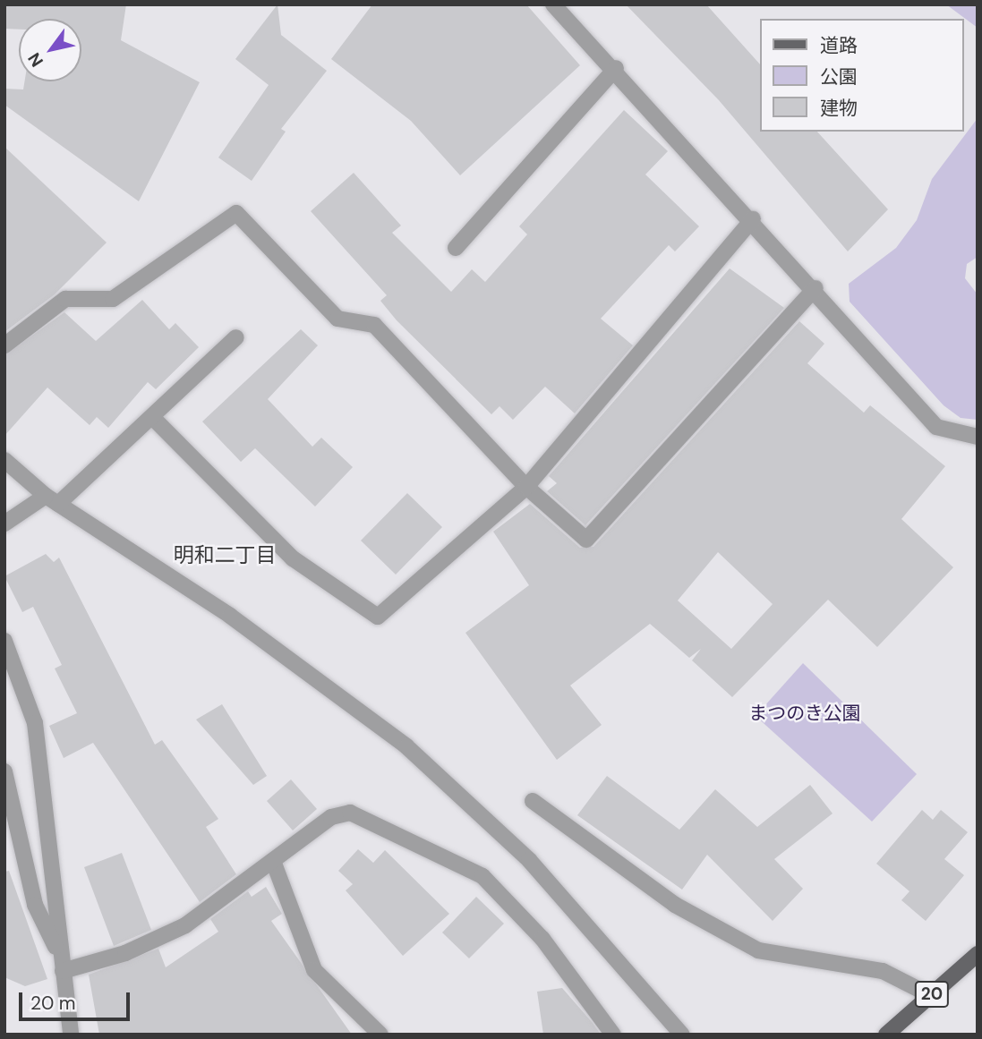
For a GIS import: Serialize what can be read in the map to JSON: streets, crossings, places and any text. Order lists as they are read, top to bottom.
{
  "streets": {
    "main road": ["20"]
  },
  "districts": ["明和二丁目"],
  "parks": ["まつのき公園"],
  "legend": ["道路", "公園", "建物"],
  "scale_bar": "20 m",
  "north": "bottom left"
}
